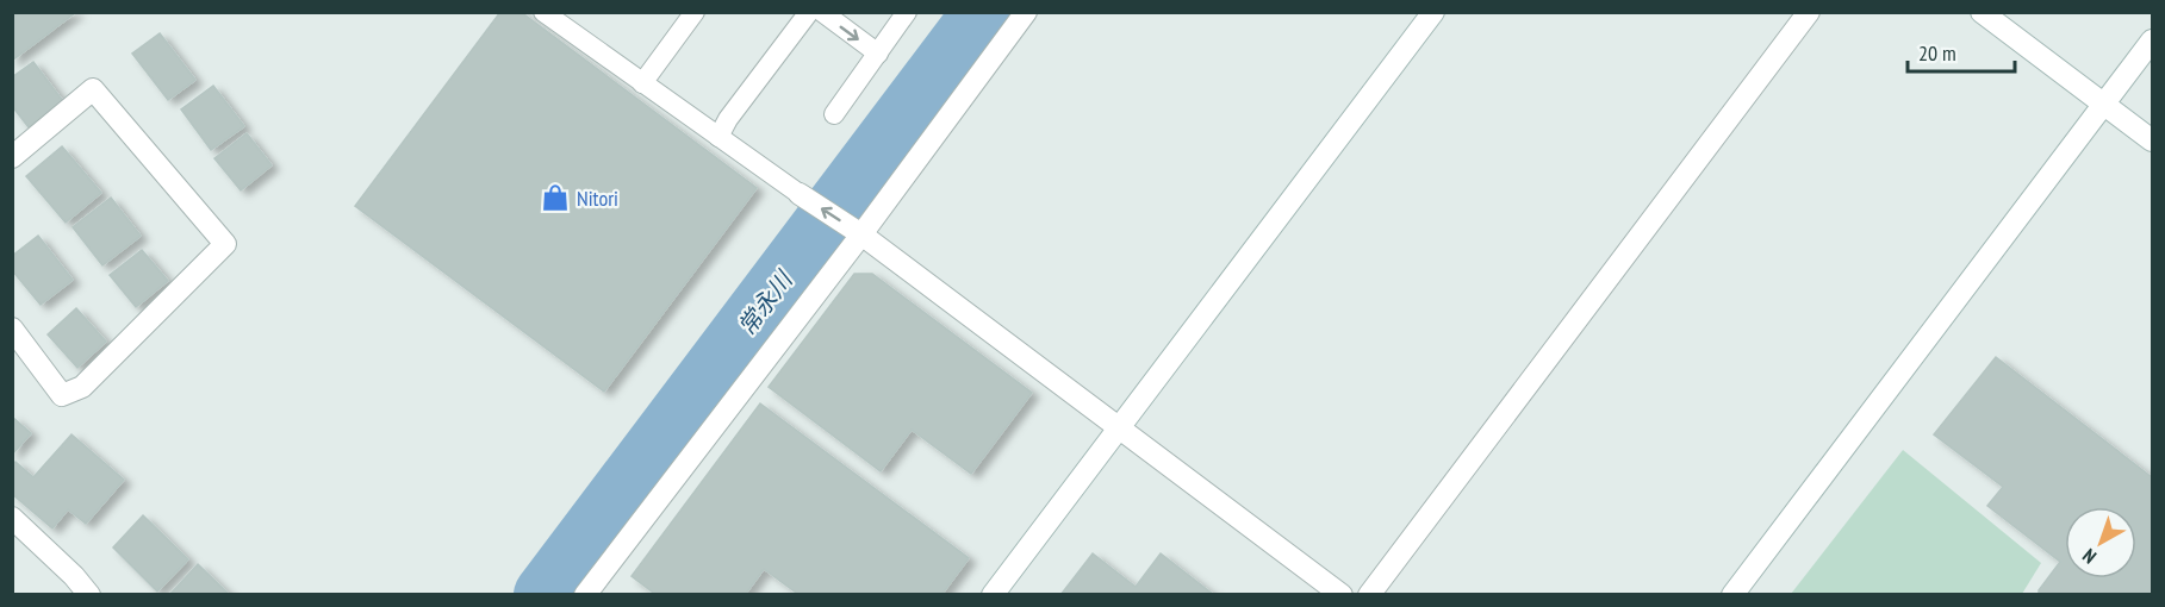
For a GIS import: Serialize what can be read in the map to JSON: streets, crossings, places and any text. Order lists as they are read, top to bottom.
{
  "water": ["常永川"],
  "places": {
    "shop": ["Nitori"]
  },
  "scale_bar": "20 m",
  "north": "bottom left"
}
